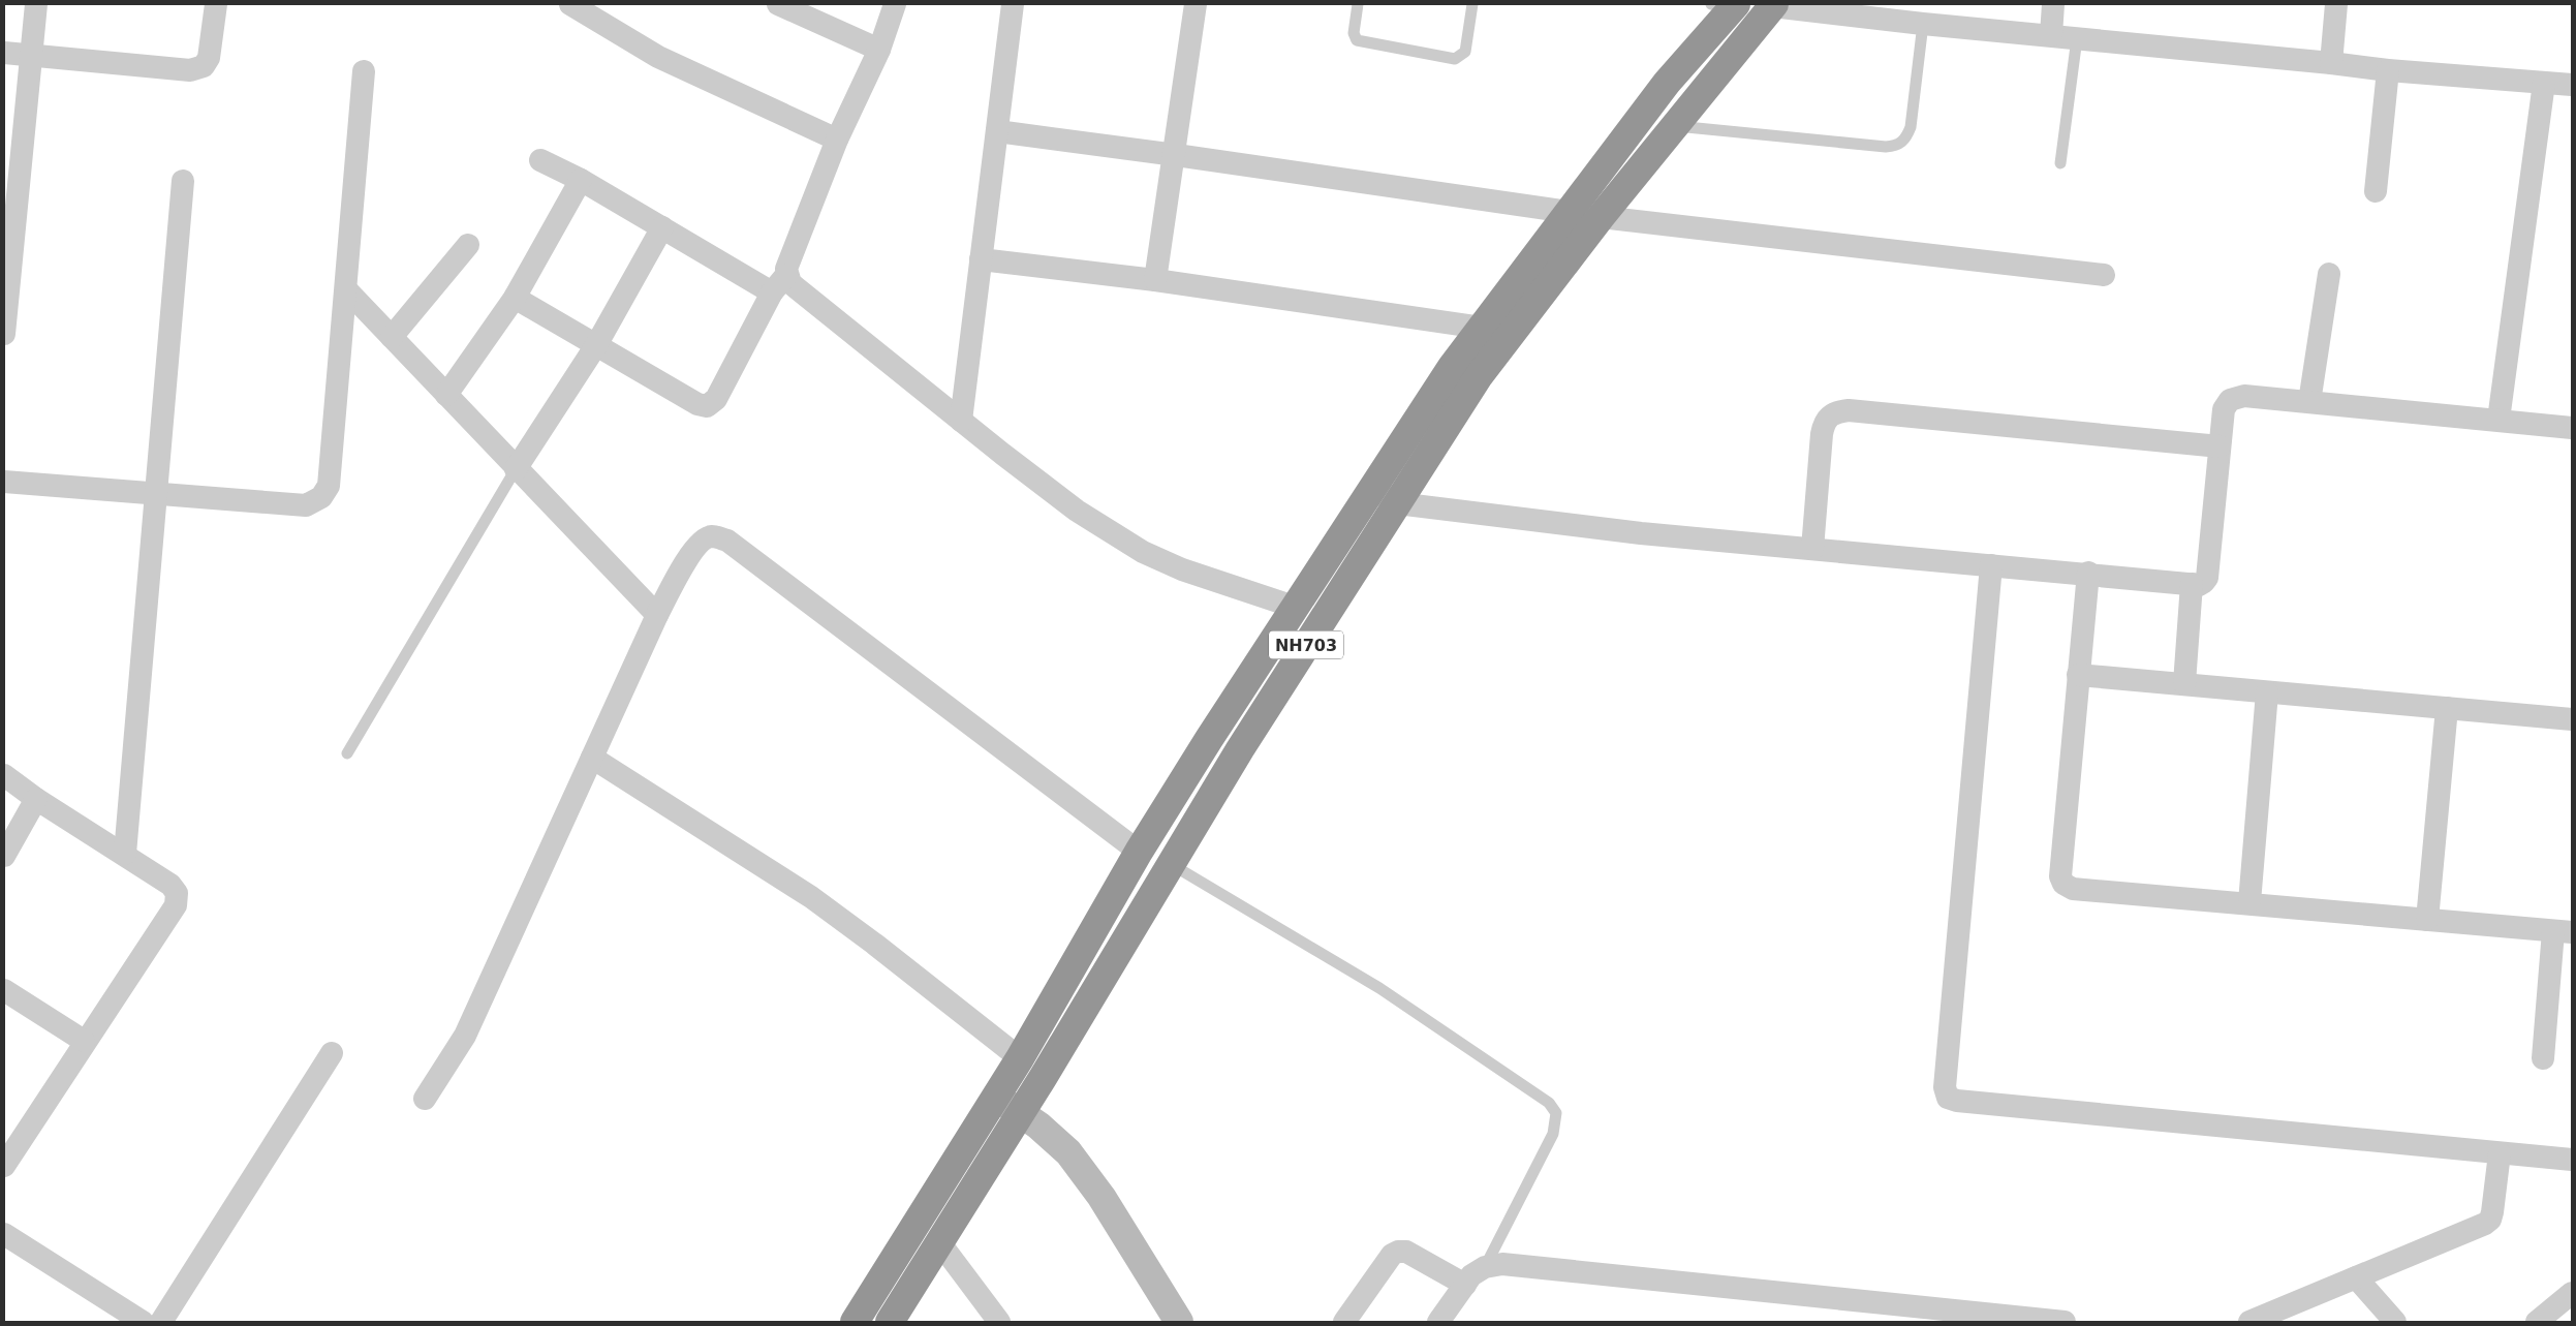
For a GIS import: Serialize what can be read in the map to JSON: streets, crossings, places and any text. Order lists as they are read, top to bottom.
{
  "streets": {
    "highway": ["NH703"]
  }
}
